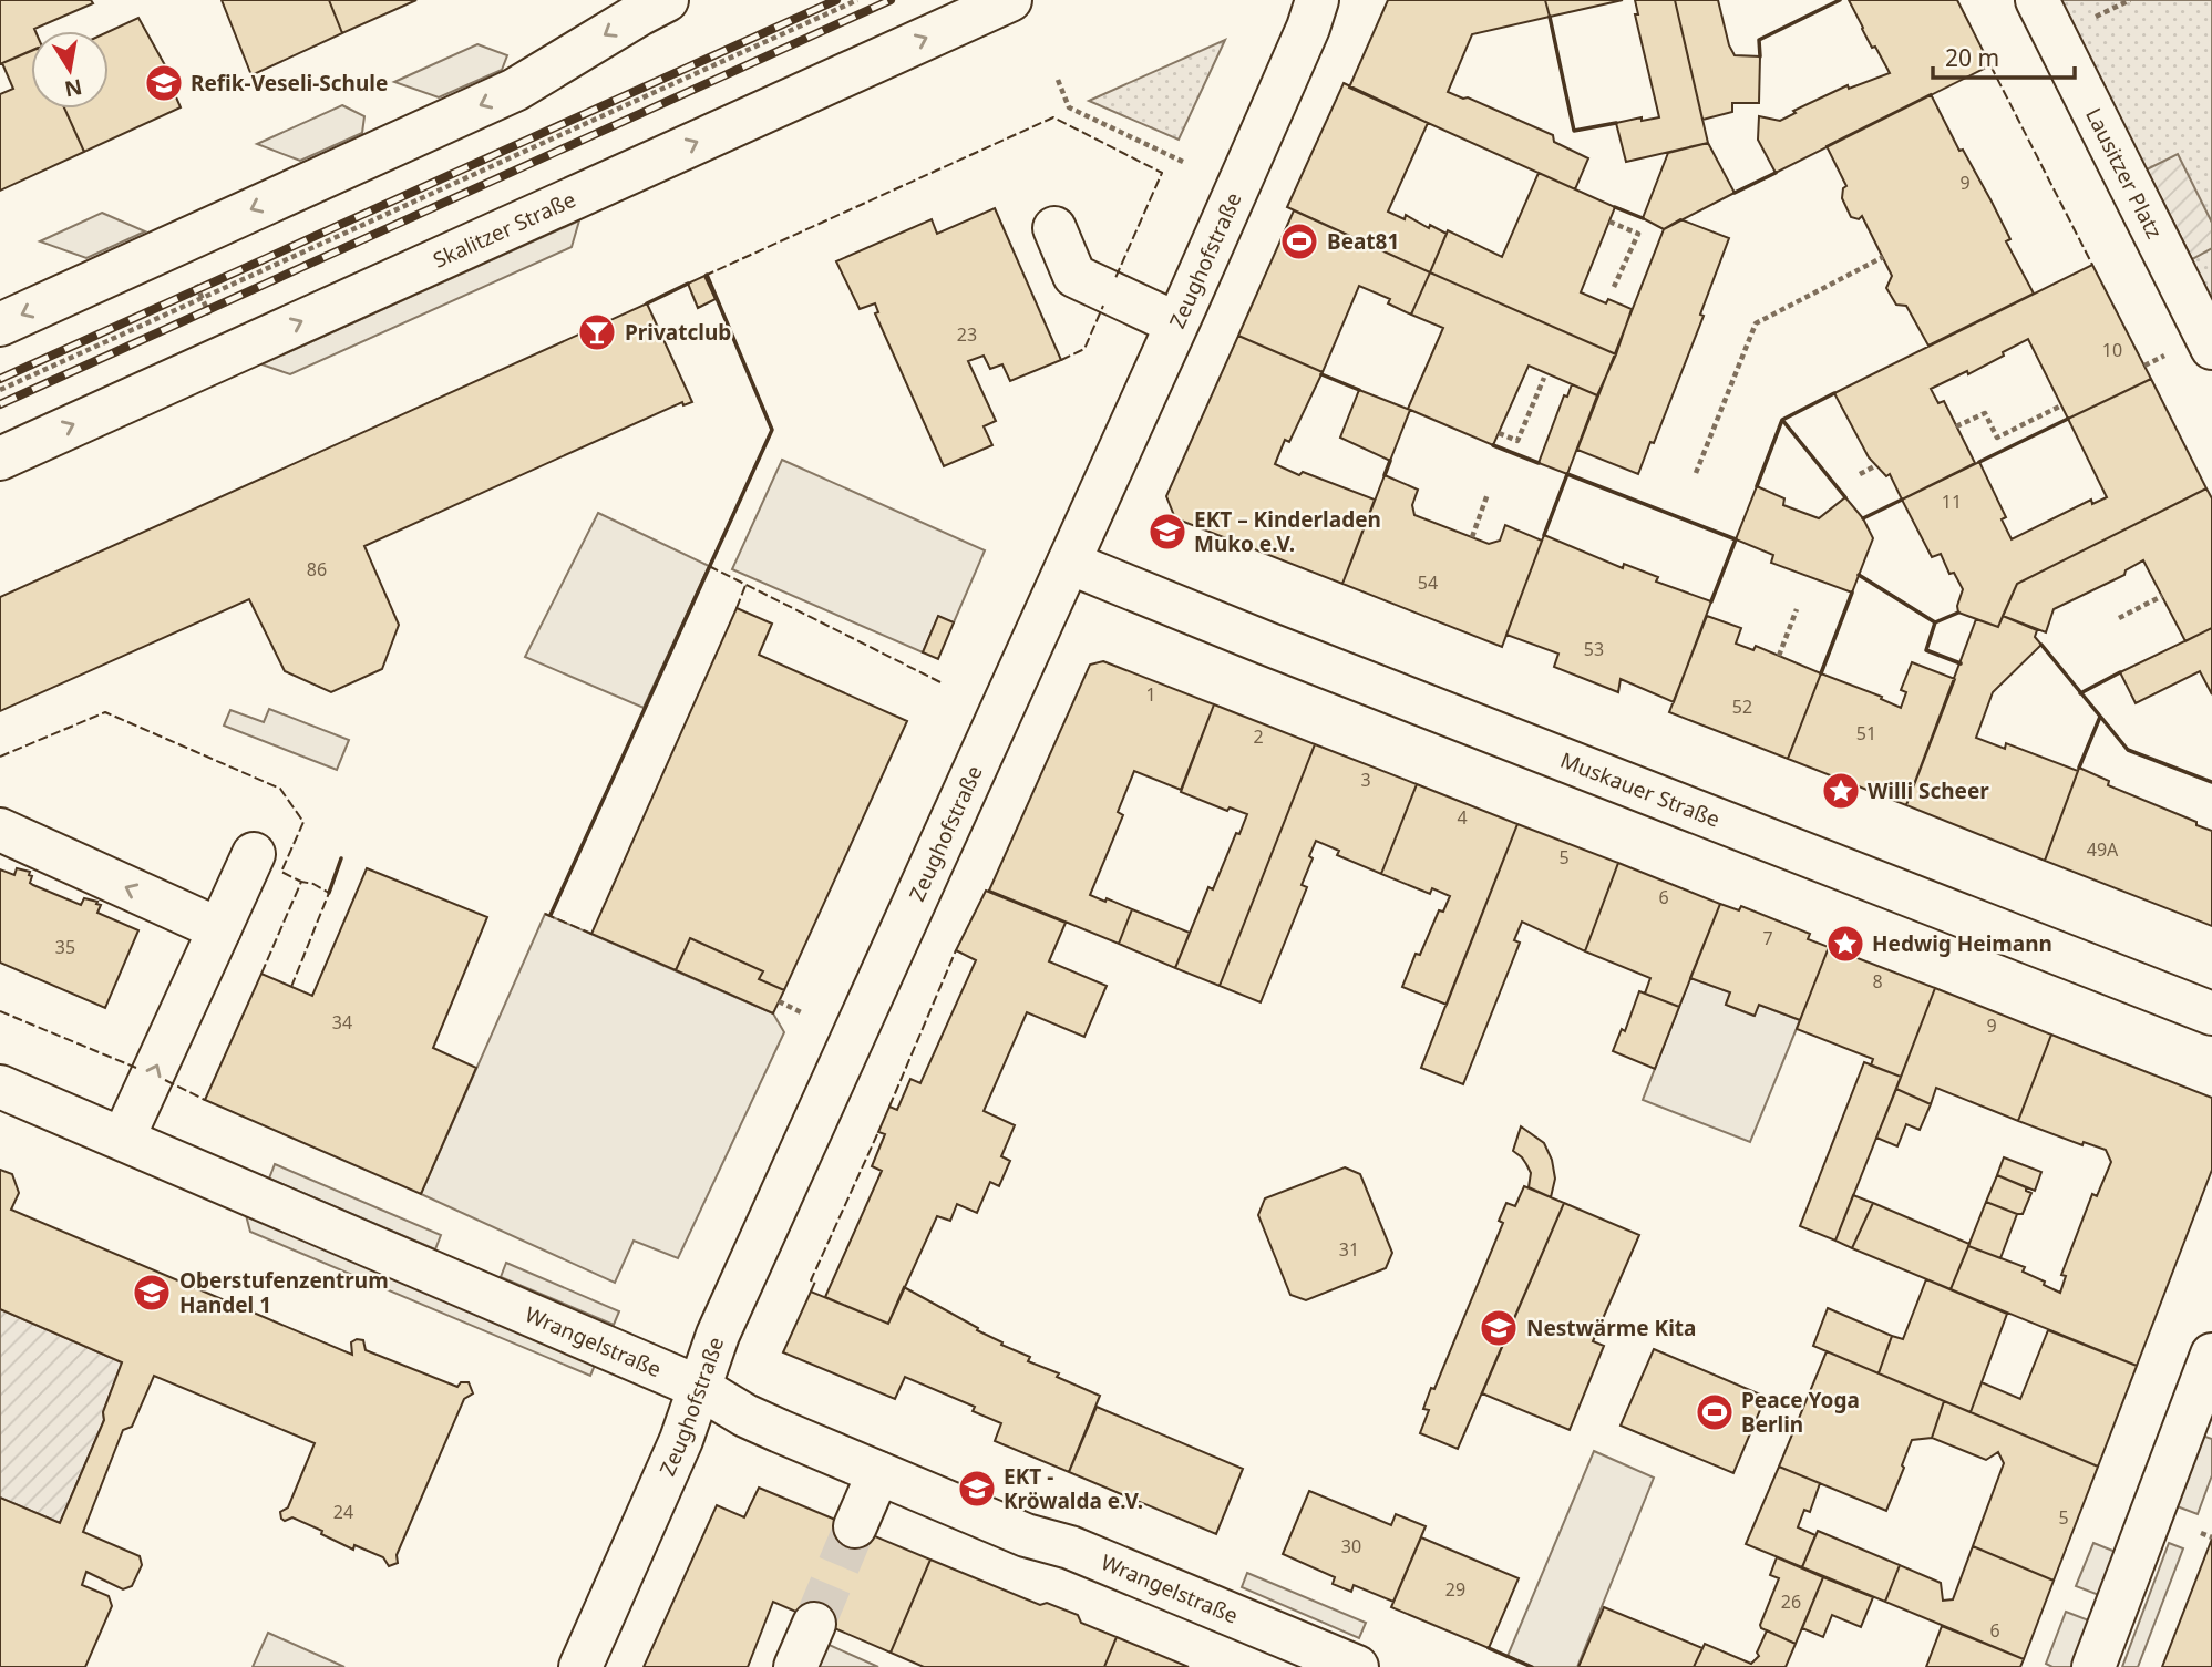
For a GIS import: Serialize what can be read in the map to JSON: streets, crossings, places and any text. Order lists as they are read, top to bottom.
{
  "streets": {
    "street": [
      "Lausitzer Platz",
      "Skalitzer Straße",
      "Zeughofstraße",
      "Muskauer Straße",
      "Wrangelstraße"
    ]
  },
  "crossings": [
    ["Zeughofstraße", "Muskauer Straße"],
    ["Zeughofstraße", "Wrangelstraße"]
  ],
  "places": {
    "school or university": [
      "Refik-Veseli-Schule",
      "EKT – Kinderladen Muko e.V.",
      "Oberstufenzentrum Handel 1",
      "Nestwärme Kita",
      "EKT - Kröwalda e.V."
    ],
    "sports": ["Beat81", "Peace Yoga Berlin"],
    "bar": ["Privatclub"],
    "place": ["Willi Scheer", "Hedwig Heimann"]
  },
  "house_numbers": [
    "9",
    "23",
    "10",
    "11",
    "86",
    "54",
    "53",
    "1",
    "52",
    "51",
    "2",
    "3",
    "4",
    "49A",
    "5",
    "6",
    "7",
    "35",
    "8",
    "34",
    "9",
    "31",
    "24",
    "5",
    "30",
    "29",
    "26",
    "6"
  ],
  "scale_bar": "20 m",
  "north": "bottom"
}
